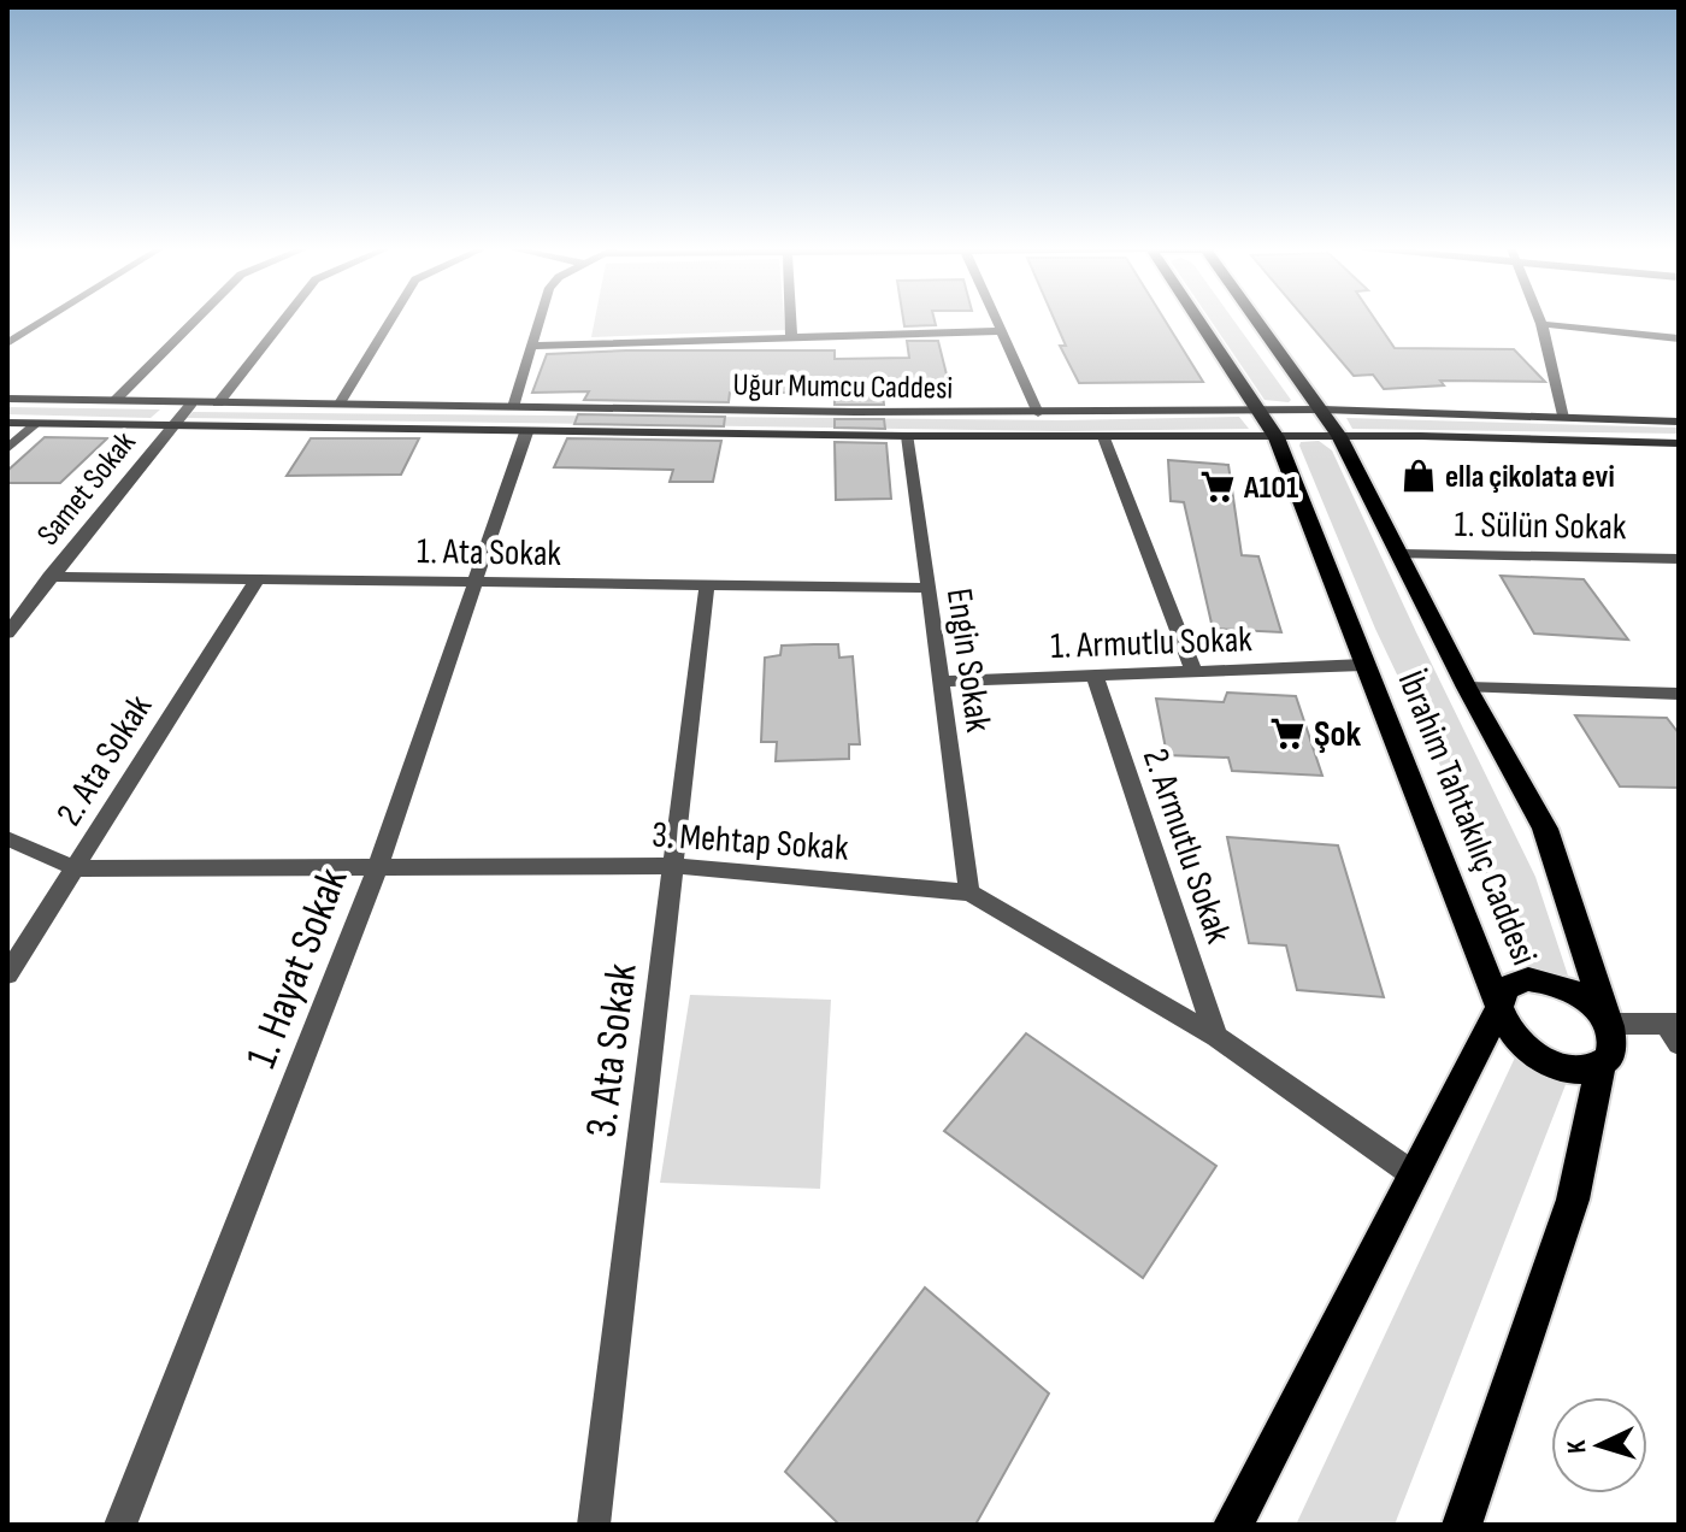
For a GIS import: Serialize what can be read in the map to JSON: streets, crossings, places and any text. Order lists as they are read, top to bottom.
{
  "streets": {
    "main road": ["Uğur Mumcu Caddesi", "İbrahim Tahtakılıç Caddesi"],
    "street": [
      "Samet Sokak",
      "1. Sülün Sokak",
      "1. Ata Sokak",
      "1. Armutlu Sokak",
      "Engin Sokak",
      "2. Ata Sokak",
      "3. Mehtap Sokak",
      "2. Armutlu Sokak",
      "1. Hayat Sokak",
      "3. Ata Sokak"
    ]
  },
  "crossings": [
    ["Uğur Mumcu Caddesi", "Samet Sokak"],
    ["Uğur Mumcu Caddesi", "Engin Sokak"],
    ["Uğur Mumcu Caddesi", "İbrahim Tahtakılıç Caddesi"],
    ["Uğur Mumcu Caddesi", "1. Hayat Sokak"],
    ["Samet Sokak", "1. Ata Sokak"],
    ["1. Sülün Sokak", "İbrahim Tahtakılıç Caddesi"],
    ["1. Ata Sokak", "Engin Sokak"],
    ["1. Ata Sokak", "2. Ata Sokak"],
    ["1. Ata Sokak", "1. Hayat Sokak"],
    ["1. Ata Sokak", "3. Ata Sokak"],
    ["1. Armutlu Sokak", "Engin Sokak"],
    ["1. Armutlu Sokak", "İbrahim Tahtakılıç Caddesi"],
    ["1. Armutlu Sokak", "2. Armutlu Sokak"],
    ["Engin Sokak", "3. Mehtap Sokak"],
    ["2. Ata Sokak", "3. Mehtap Sokak"],
    ["İbrahim Tahtakılıç Caddesi", "3. Mehtap Sokak"],
    ["3. Mehtap Sokak", "2. Armutlu Sokak"],
    ["3. Mehtap Sokak", "1. Hayat Sokak"],
    ["3. Mehtap Sokak", "3. Ata Sokak"]
  ],
  "places": {
    "shop": ["ella çikolata evi"],
    "supermarket": ["A101", "Şok"]
  },
  "north": "left"
}
